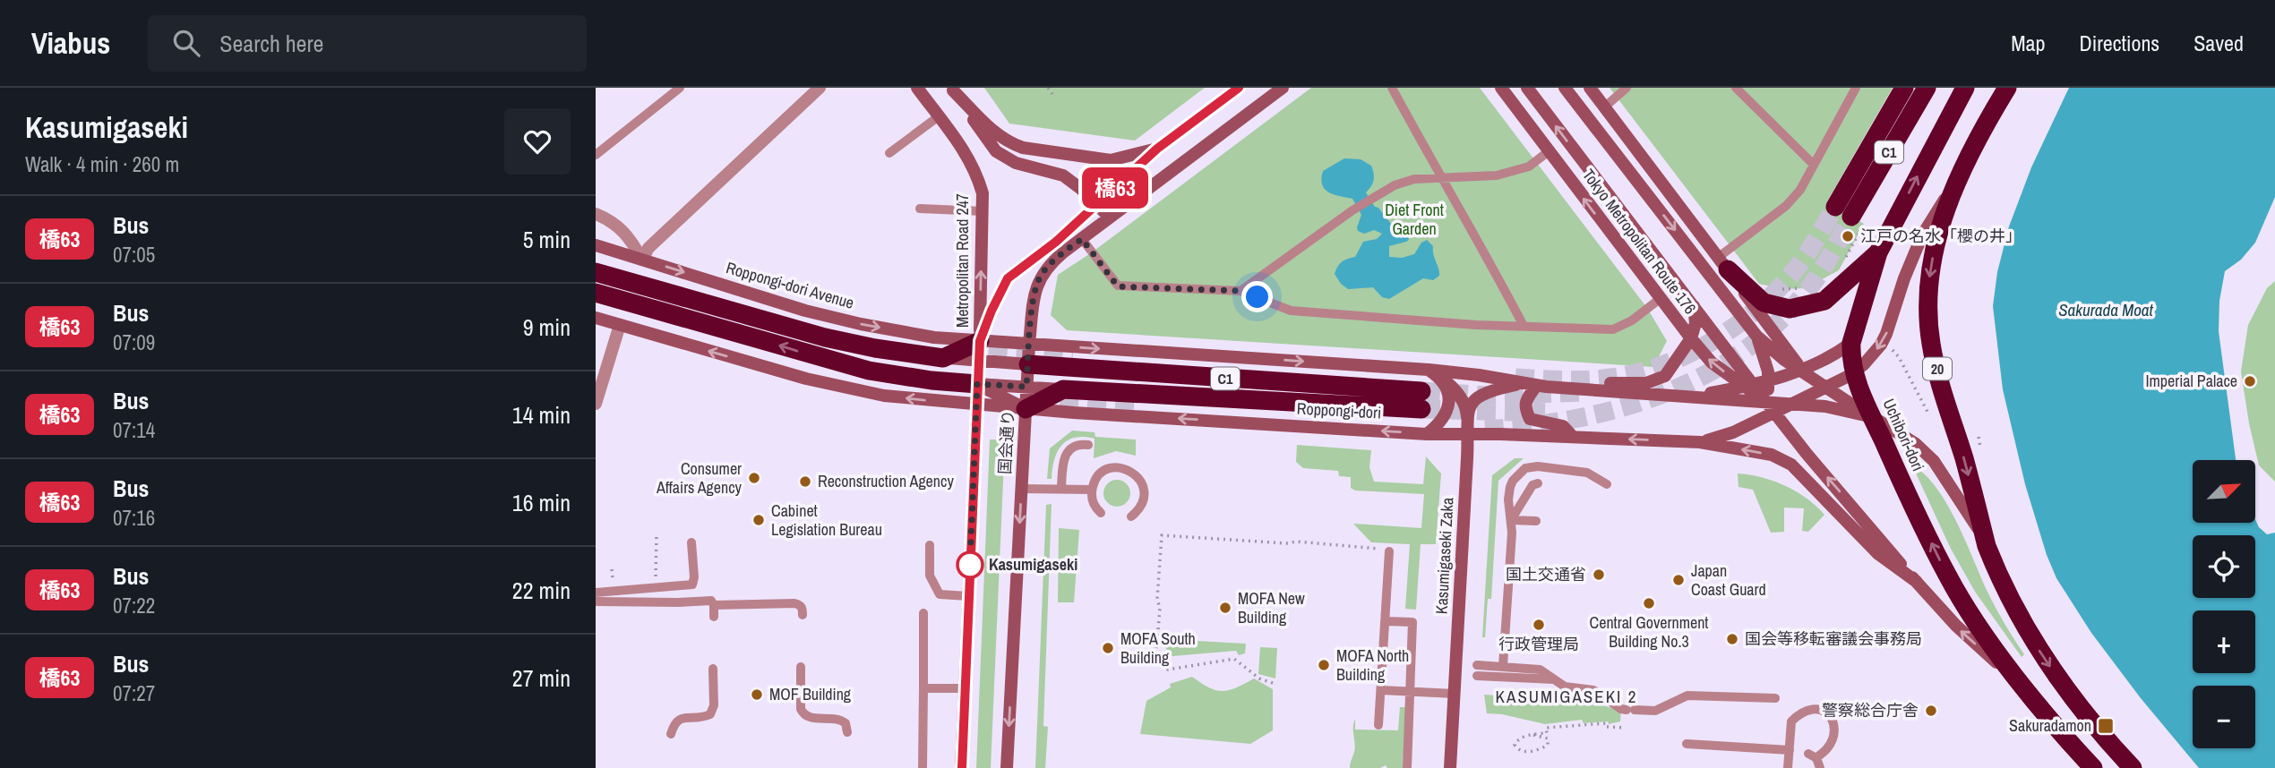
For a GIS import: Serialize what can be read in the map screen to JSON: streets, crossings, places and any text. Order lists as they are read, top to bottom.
{
  "streets": {
    "highway": ["C1", "20", "Uchibori-dori"],
    "main road": [
      "Tokyo Metropolitan Route 176",
      "Metropolitan Road 247",
      "Roppongi-dori Avenue",
      "Roppongi-dori",
      "国会通り",
      "Kasumigaseki Zaka"
    ]
  },
  "crossings": [
    ["C1", "国会通り"],
    ["Tokyo Metropolitan Route 176", "Uchibori-dori"],
    ["Metropolitan Road 247", "Roppongi-dori Avenue"],
    ["Metropolitan Road 247", "国会通り"],
    ["Roppongi-dori Avenue", "国会通り"],
    ["Roppongi-dori", "国会通り"],
    ["Roppongi-dori", "Kasumigaseki Zaka"]
  ],
  "one_way": ["Metropolitan Road 247"],
  "districts": ["KASUMIGASEKI 2"],
  "water": ["Sakurada Moat"],
  "parks": ["Diet Front Garden"],
  "places": {
    "other": [
      "江戸の名水「櫻の井」",
      "Imperial Palace",
      "Consumer Affairs Agency",
      "Reconstruction Agency",
      "Cabinet Legislation Bureau",
      "Kasumigaseki",
      "国土交通省",
      "Japan Coast Guard",
      "Central Government Building No.3",
      "MOFA New Building",
      "行政管理局",
      "国会等移転審議会事務局",
      "MOFA South Building",
      "MOFA North Building",
      "MOF Building",
      "警察総合庁舎"
    ],
    "transit": ["Sakuradamon"]
  },
  "lines": ["bus line 橋63"],
  "north": "top right",
  "page": {
    "header": "Viabus",
    "search": "Search here",
    "nav": ["Map", "Directions", "Saved"],
    "heading": ["Kasumigaseki", "Walk · 4 min · 260 m"],
    "on_map": "橋63",
    "list": [
      {
        "mark": "橋63",
        "name": "Bus",
        "note": "07:05",
        "value": "5 min"
      },
      {
        "mark": "橋63",
        "name": "Bus",
        "note": "07:09",
        "value": "9 min"
      },
      {
        "mark": "橋63",
        "name": "Bus",
        "note": "07:14",
        "value": "14 min"
      },
      {
        "mark": "橋63",
        "name": "Bus",
        "note": "07:16",
        "value": "16 min"
      },
      {
        "mark": "橋63",
        "name": "Bus",
        "note": "07:22",
        "value": "22 min"
      },
      {
        "mark": "橋63",
        "name": "Bus",
        "note": "07:27",
        "value": "27 min"
      }
    ],
    "map_buttons": ["+", "−"]
  }
}
